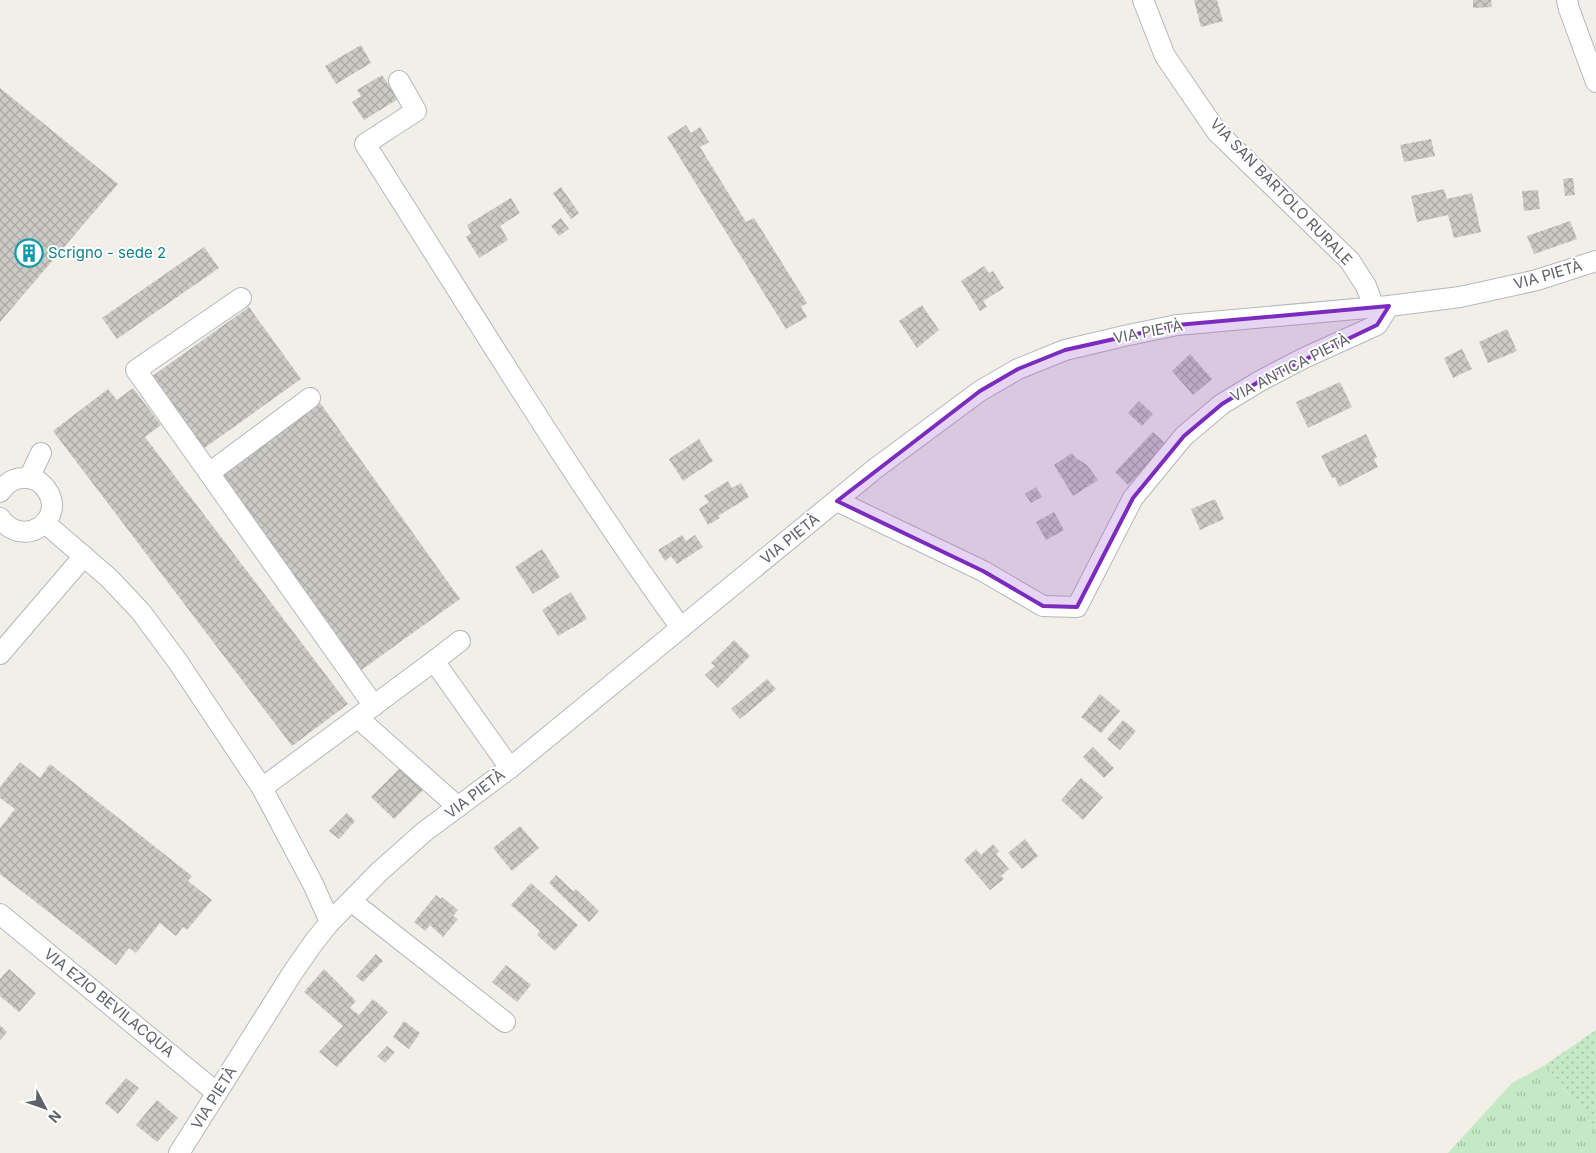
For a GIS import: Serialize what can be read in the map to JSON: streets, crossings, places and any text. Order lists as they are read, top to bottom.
{
  "streets": {
    "street": [
      "VIA SAN BARTOLO RURALE",
      "VIA PIETÀ",
      "VIA ANTICA PIETÀ",
      "VIA EZIO BEVILACQUA"
    ]
  },
  "crossings": [
    ["VIA SAN BARTOLO RURALE", "VIA PIETÀ"],
    ["VIA SAN BARTOLO RURALE", "VIA ANTICA PIETÀ"],
    ["VIA PIETÀ", "VIA ANTICA PIETÀ"],
    ["VIA PIETÀ", "VIA EZIO BEVILACQUA"]
  ],
  "places": {
    "building": ["Scrigno - sede 2"]
  },
  "north": "bottom right"
}
